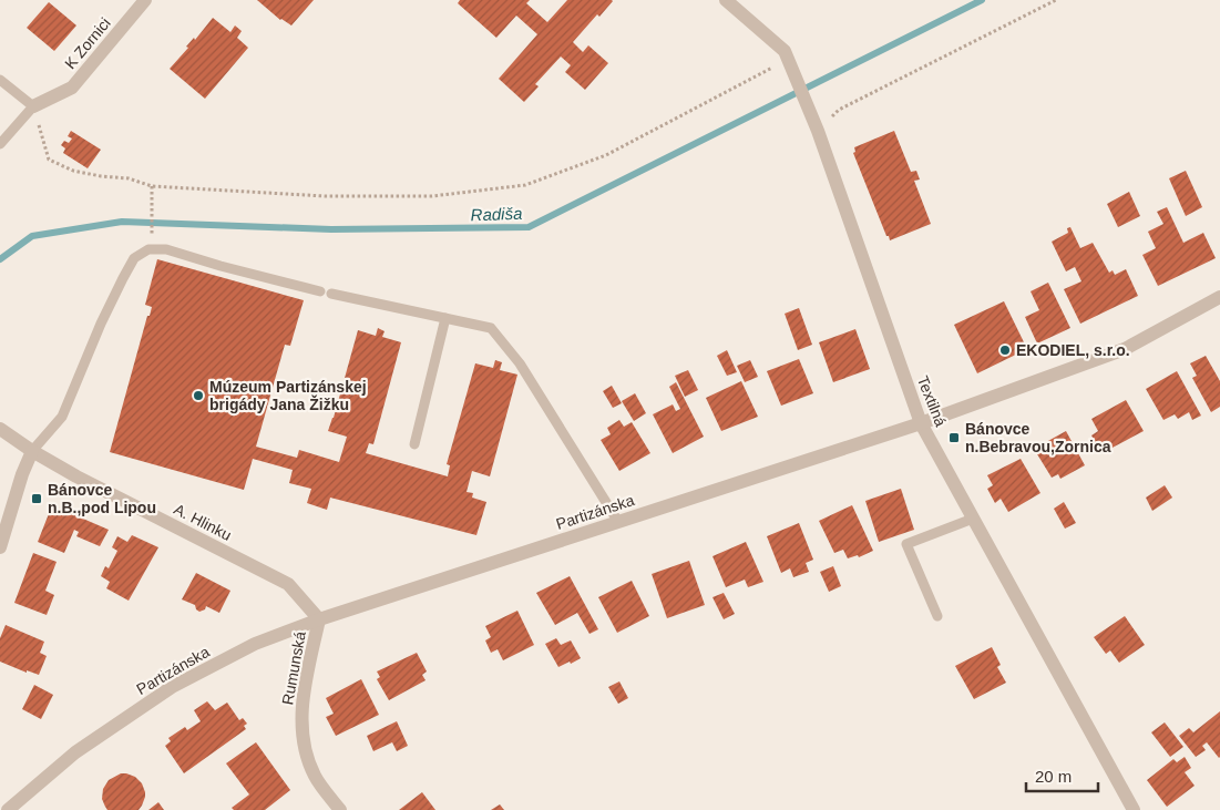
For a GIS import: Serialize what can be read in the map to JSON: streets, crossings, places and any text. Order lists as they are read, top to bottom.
{
  "streets": {
    "street": [
      "K Zornici",
      "Textilná",
      "Partizánska",
      "A. Hlinku",
      "Rumunská"
    ]
  },
  "crossings": [
    ["Textilná", "Partizánska"],
    ["Partizánska", "A. Hlinku"],
    ["Partizánska", "Rumunská"],
    ["A. Hlinku", "Rumunská"]
  ],
  "water": ["Radiša"],
  "places": {
    "other": ["EKODIEL, s.r.o.", "Múzeum Partizánskej brigády Jana Žižku"],
    "transit": ["Bánovce n.Bebravou,Zornica", "Bánovce n.B.,pod Lipou"]
  },
  "scale_bar": "20 m"
}
